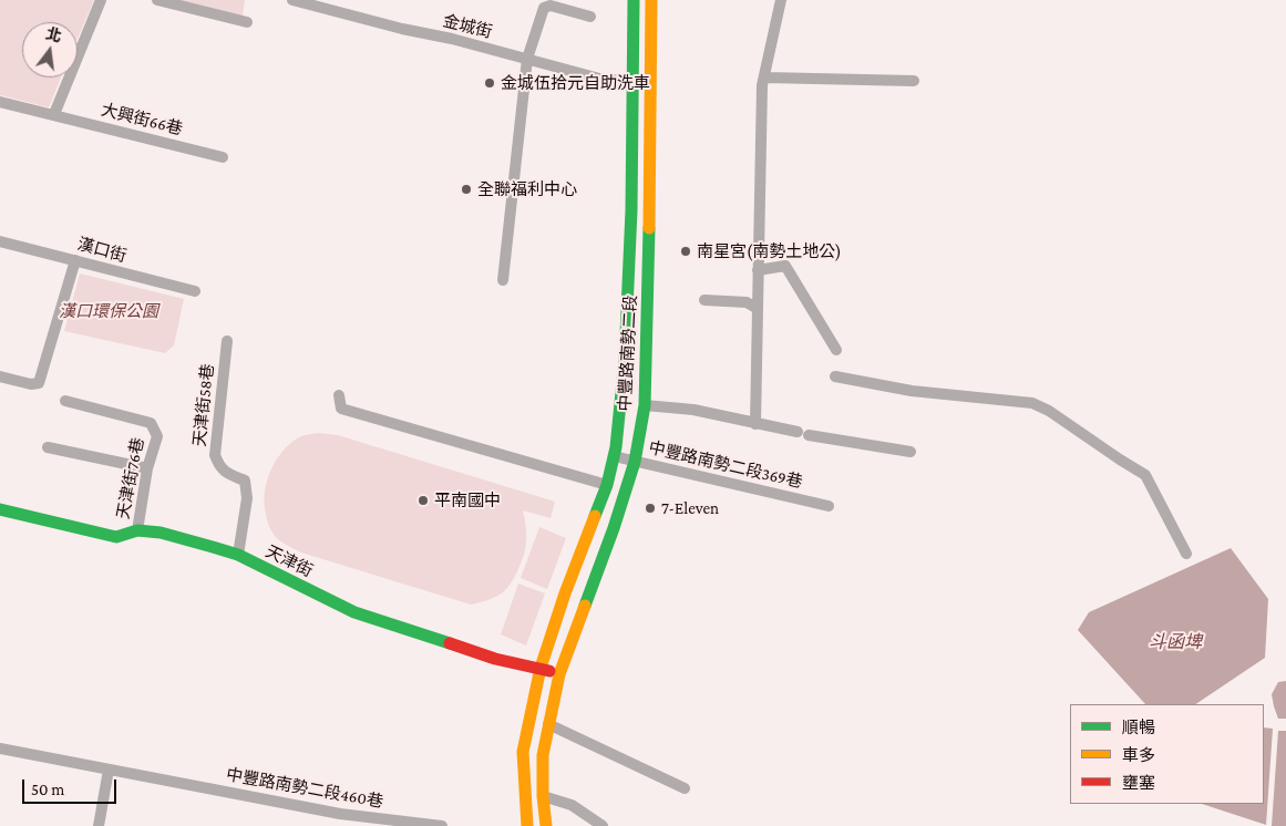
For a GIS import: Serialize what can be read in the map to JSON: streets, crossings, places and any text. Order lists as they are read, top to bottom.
{
  "streets": {
    "main road": ["中豐路南勢二段", "天津街"],
    "street": [
      "金城街",
      "大興街66巷",
      "漢口街",
      "天津街58巷",
      "中豐路南勢二段369巷",
      "天津街76巷",
      "中豐路南勢二段460巷"
    ]
  },
  "crossings": [
    ["金城街", "中豐路南勢二段"],
    ["中豐路南勢二段", "中豐路南勢二段369巷"],
    ["中豐路南勢二段", "天津街"],
    ["天津街58巷", "天津街"],
    ["天津街76巷", "天津街"]
  ],
  "water": ["斗函埤"],
  "parks": ["漢口環保公園"],
  "places": [
    "金城伍拾元自助洗車",
    "全聯福利中心",
    "南星宮(南勢土地公)",
    "平南國中",
    "7-Eleven"
  ],
  "legend": ["順暢", "車多", "壅塞"],
  "scale_bar": "50 m",
  "north": "top"
}
